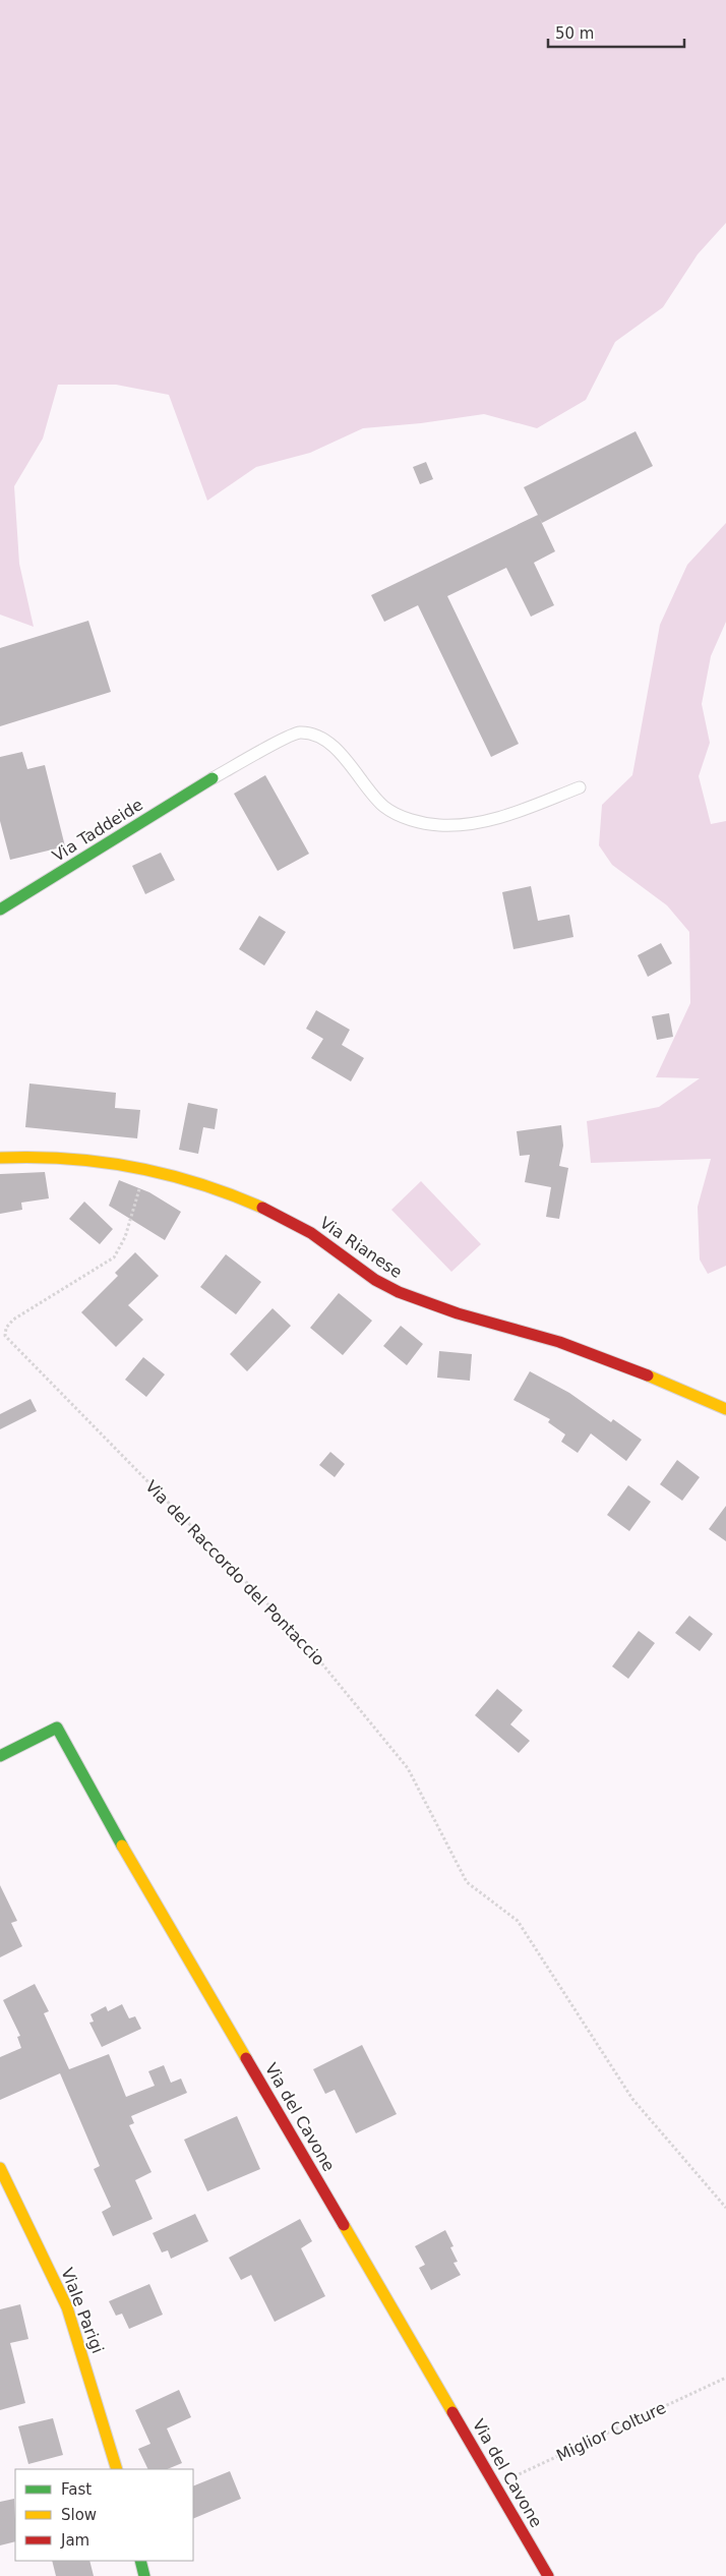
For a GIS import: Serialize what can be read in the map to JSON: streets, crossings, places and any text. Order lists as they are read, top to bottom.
{
  "streets": {
    "street": [
      "Via Taddeide",
      "Via Rianese",
      "Via del Cavone",
      "Viale Parigi"
    ],
    "path": ["Via del Raccordo del Pontaccio", "Miglior Colture"]
  },
  "crossings": [
    ["Via Rianese", "Via del Raccordo del Pontaccio"],
    ["Via del Cavone", "Miglior Colture"]
  ],
  "legend": ["Fast", "Slow", "Jam"],
  "scale_bar": "50 m"
}
